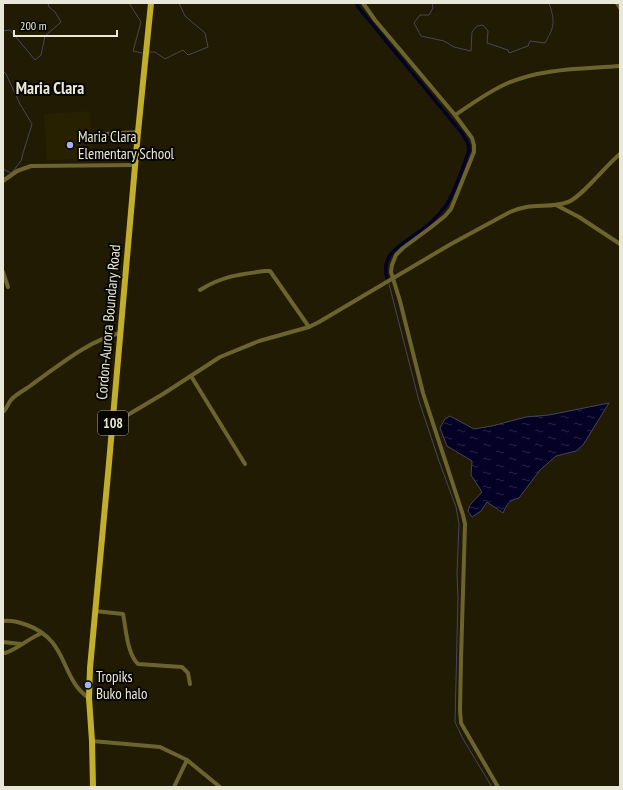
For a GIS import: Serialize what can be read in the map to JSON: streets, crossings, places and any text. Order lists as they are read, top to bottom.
{
  "streets": {
    "main road": ["Cordon-Aurora Boundary Road", "108"]
  },
  "districts": ["Maria Clara"],
  "places": ["Maria Clara Elementary School", "Tropiks Buko halo"],
  "scale_bar": "200 m"
}
